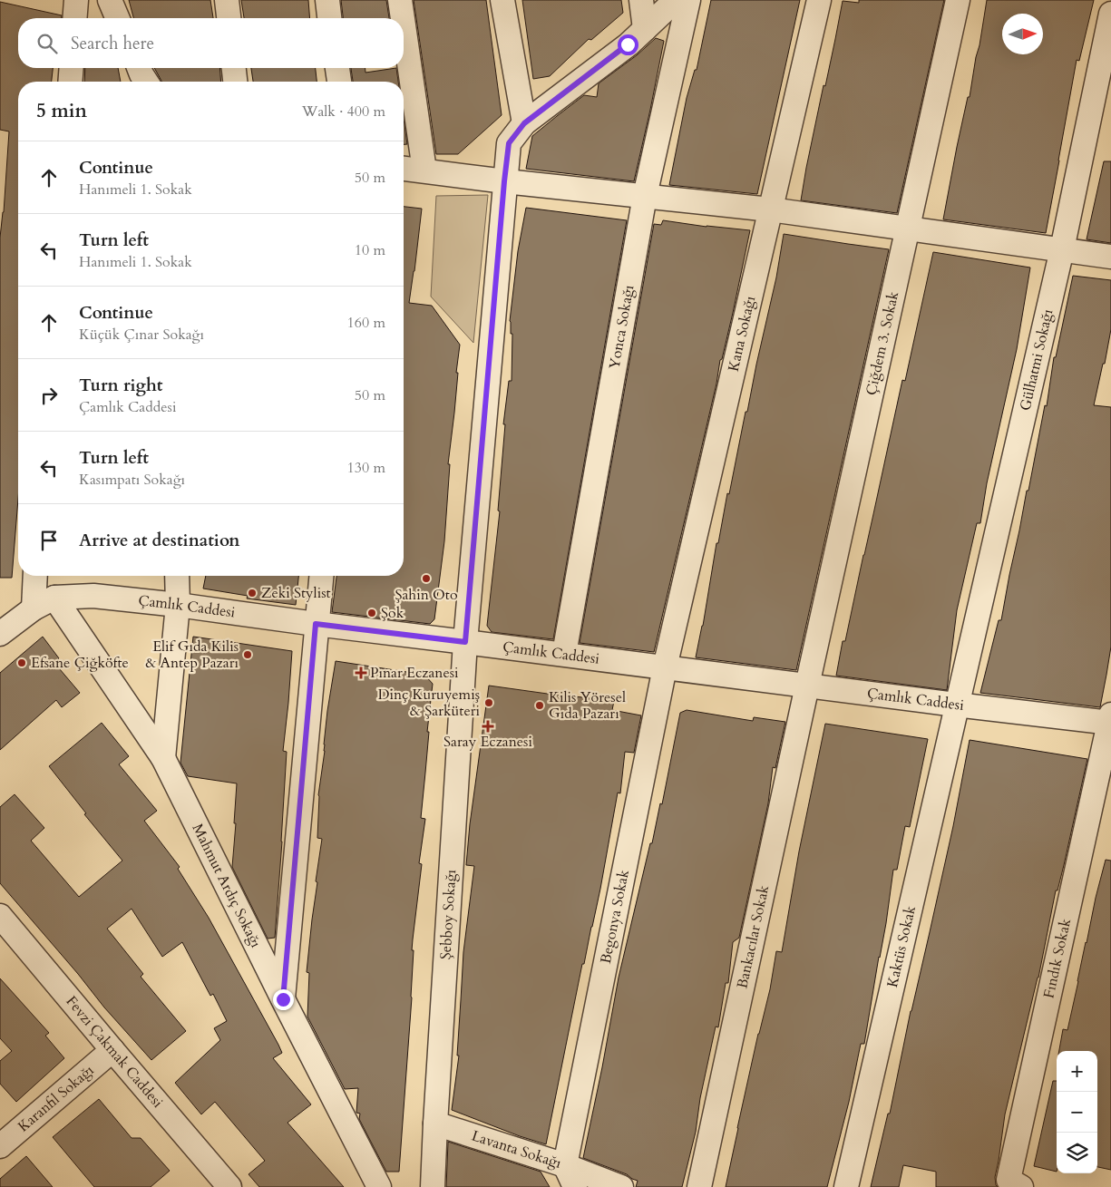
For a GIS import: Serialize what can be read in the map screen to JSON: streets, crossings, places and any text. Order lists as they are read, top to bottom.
{
  "streets": {
    "street": [
      "Yonca Sokağı",
      "Kana Sokağı",
      "Çiğdem 3. Sokak",
      "Gülhatmi Sokağı",
      "Çamlık Caddesi",
      "Mahmut Ardıç Sokağı",
      "Şebboy Sokağı",
      "Begonya Sokak",
      "Bankacılar Sokak",
      "Kaktüs Sokak",
      "Fındık Sokak",
      "Fevzi Çakmak Caddesi",
      "Karanfil Sokağı",
      "Lavanta Sokağı"
    ]
  },
  "crossings": [
    ["Yonca Sokağı", "Çamlık Caddesi"],
    ["Kana Sokağı", "Çamlık Caddesi"],
    ["Kana Sokağı", "Begonya Sokak"],
    ["Çiğdem 3. Sokak", "Çamlık Caddesi"],
    ["Çiğdem 3. Sokak", "Bankacılar Sokak"],
    ["Gülhatmi Sokağı", "Çamlık Caddesi"],
    ["Gülhatmi Sokağı", "Kaktüs Sokak"],
    ["Çamlık Caddesi", "Mahmut Ardıç Sokağı"],
    ["Çamlık Caddesi", "Şebboy Sokağı"],
    ["Çamlık Caddesi", "Begonya Sokak"],
    ["Çamlık Caddesi", "Bankacılar Sokak"],
    ["Çamlık Caddesi", "Kaktüs Sokak"],
    ["Çamlık Caddesi", "Fındık Sokak"],
    ["Şebboy Sokağı", "Lavanta Sokağı"],
    ["Begonya Sokak", "Lavanta Sokağı"],
    ["Fevzi Çakmak Caddesi", "Karanfil Sokağı"]
  ],
  "places": {
    "other": [
      "Şahin Oto",
      "Zeki Stylist",
      "Şok",
      "Elif Gıda Kilis & Antep Pazarı",
      "Efsane Çiğköfte",
      "Dinç Kuruyemiş & Şarküteri",
      "Kilis Yöresel Gıda Pazarı"
    ],
    "health": ["Pınar Eczanesi", "Saray Eczanesi"]
  },
  "north": "right",
  "page": {
    "search": "Search here",
    "heading": ["5 min", "Walk · 400 m"],
    "list": [
      ["Continue", "Hanımeli 1. Sokak", "50 m"],
      ["Turn left", "Hanımeli 1. Sokak", "10 m"],
      ["Continue", "Küçük Çınar Sokağı", "160 m"],
      ["Turn right", "Çamlık Caddesi", "50 m"],
      ["Turn left", "Kasımpatı Sokağı", "130 m"],
      "Arrive at destination"
    ],
    "map_buttons": ["+", "−"]
  }
}
